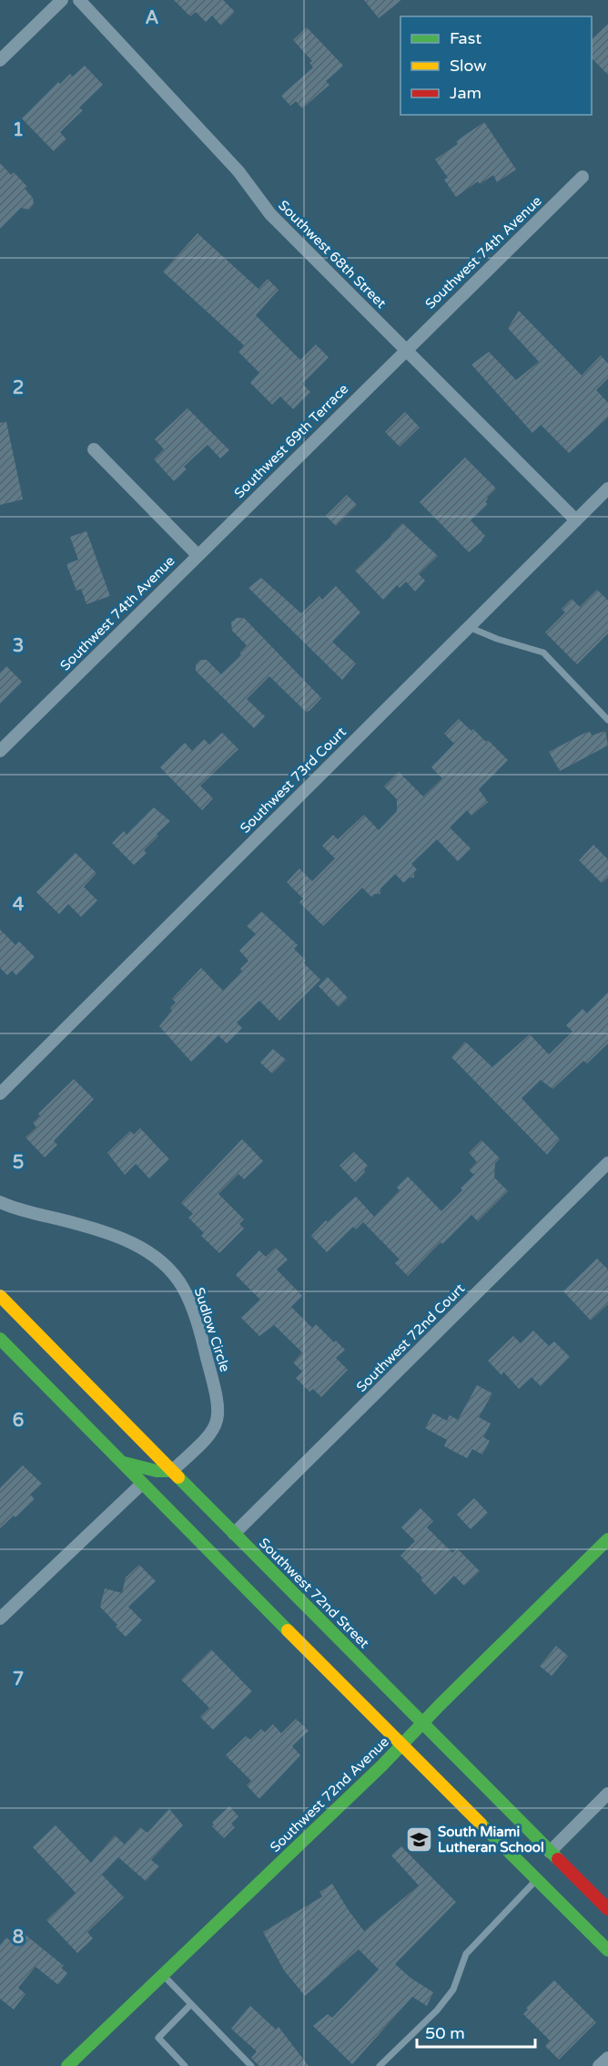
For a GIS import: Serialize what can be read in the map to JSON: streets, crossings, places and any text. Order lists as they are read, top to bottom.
{
  "streets": {
    "main road": ["Southwest 72nd Street", "Southwest 72nd Avenue"],
    "street": [
      "Southwest 74th Avenue",
      "Southwest 68th Street",
      "Southwest 69th Terrace",
      "Southwest 73rd Court",
      "Sudlow Circle",
      "Southwest 72nd Court"
    ]
  },
  "crossings": [
    ["Southwest 74th Avenue", "Southwest 68th Street"],
    ["Southwest 74th Avenue", "Southwest 69th Terrace"],
    ["Southwest 68th Street", "Southwest 69th Terrace"],
    ["Southwest 68th Street", "Southwest 73rd Court"],
    ["Sudlow Circle", "Southwest 72nd Street"],
    ["Southwest 72nd Court", "Southwest 72nd Street"],
    ["Southwest 72nd Street", "Southwest 72nd Avenue"]
  ],
  "places": {
    "school or university": ["South Miami Lutheran School"]
  },
  "legend": ["Fast", "Slow", "Jam"],
  "scale_bar": "50 m",
  "grid": {
    "columns": ["A"],
    "rows": [
      "1",
      "2",
      "3",
      "4",
      "5",
      "6",
      "7",
      "8"
    ]
  }
}
